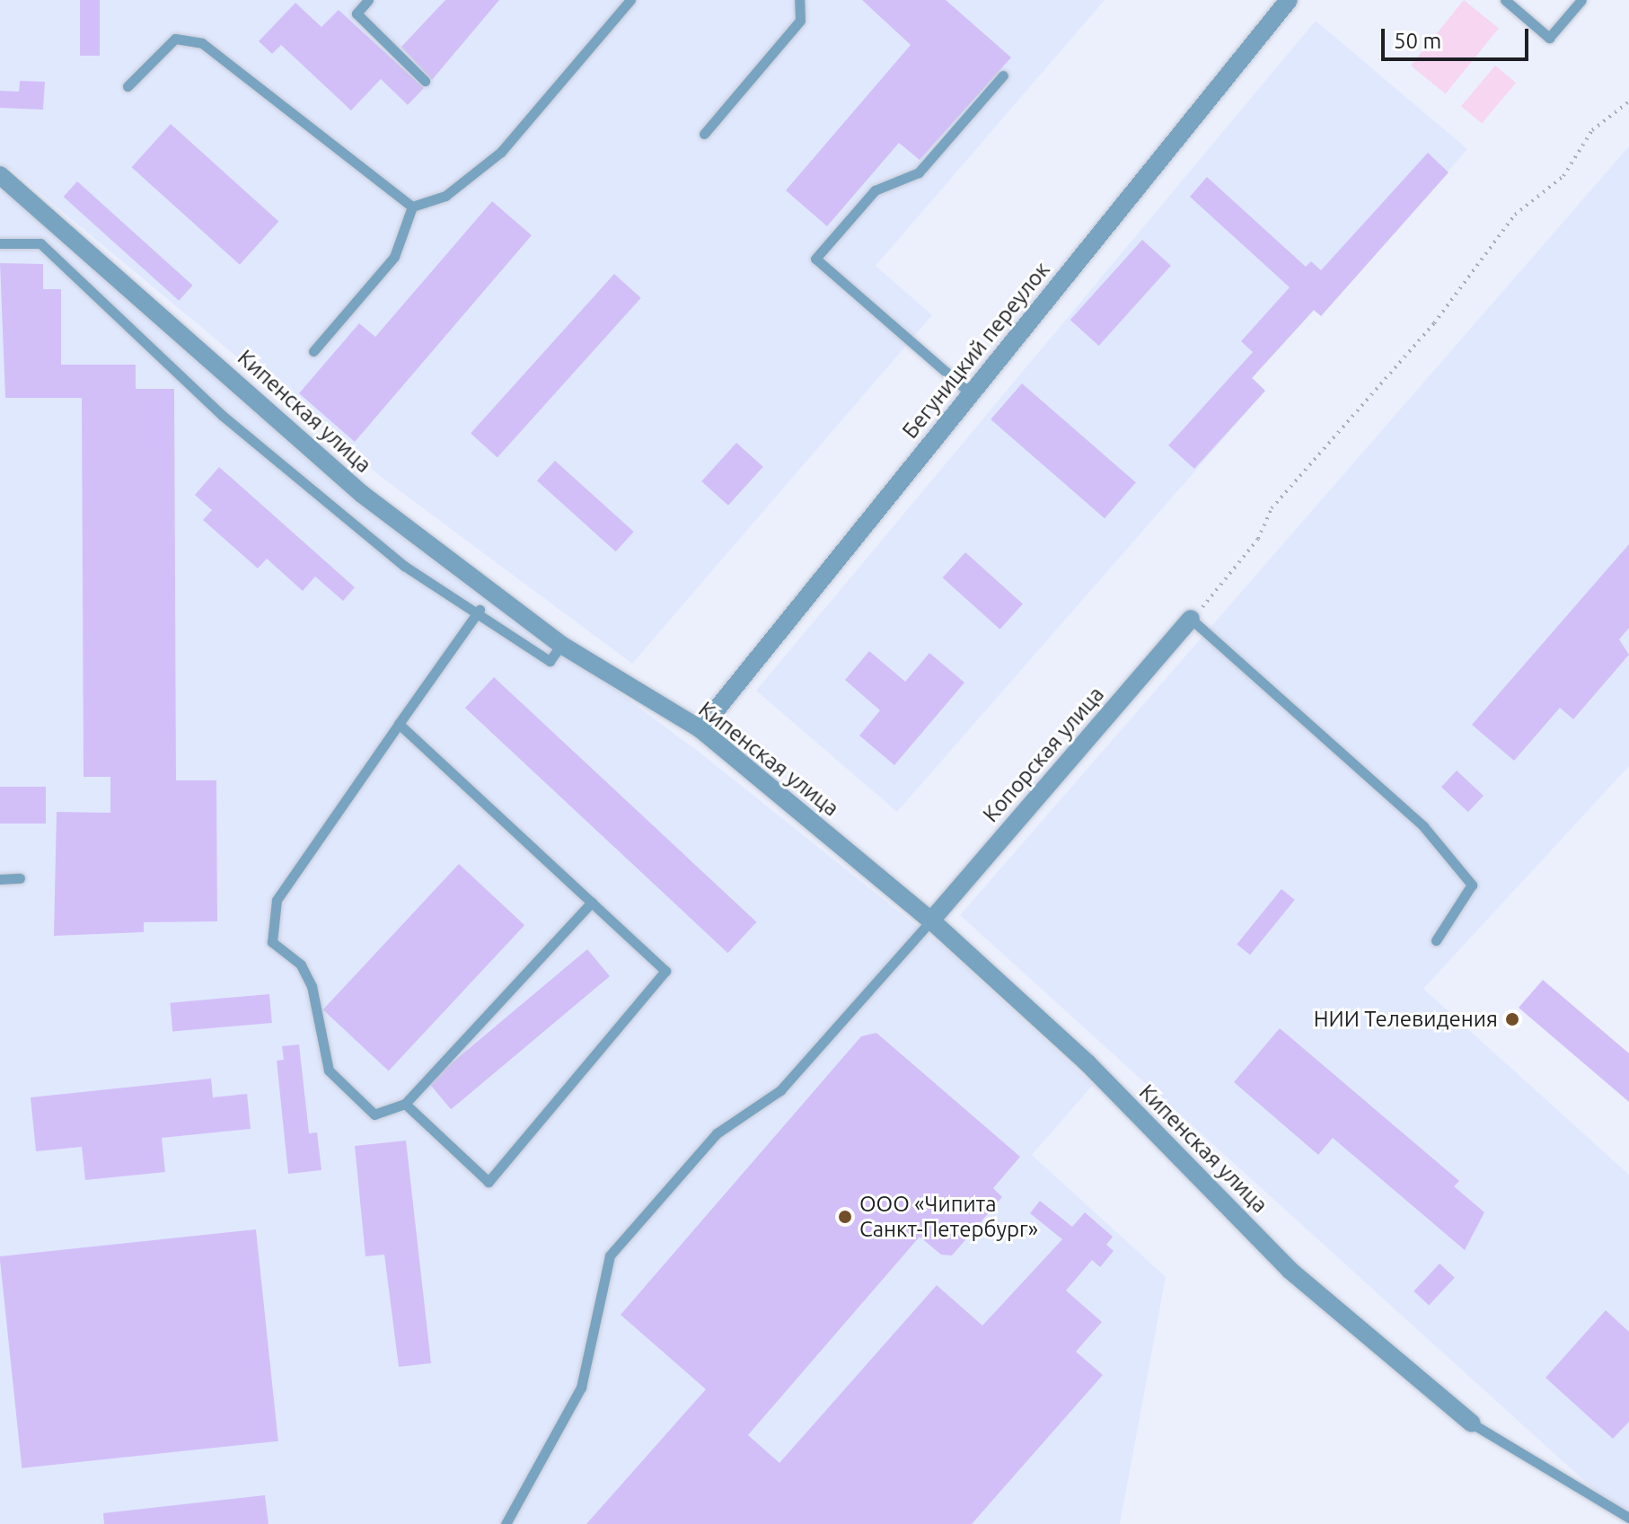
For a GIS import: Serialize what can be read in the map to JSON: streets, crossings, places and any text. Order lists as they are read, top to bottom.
{
  "streets": {
    "street": ["Бегуницкий переулок", "Кипенская улица", "Копорская улица"]
  },
  "crossings": [
    ["Бегуницкий переулок", "Кипенская улица"],
    ["Кипенская улица", "Копорская улица"]
  ],
  "places": ["НИИ Телевидения", "ООО «Чипита Санкт-Петербург»"],
  "scale_bar": "50 m"
}
